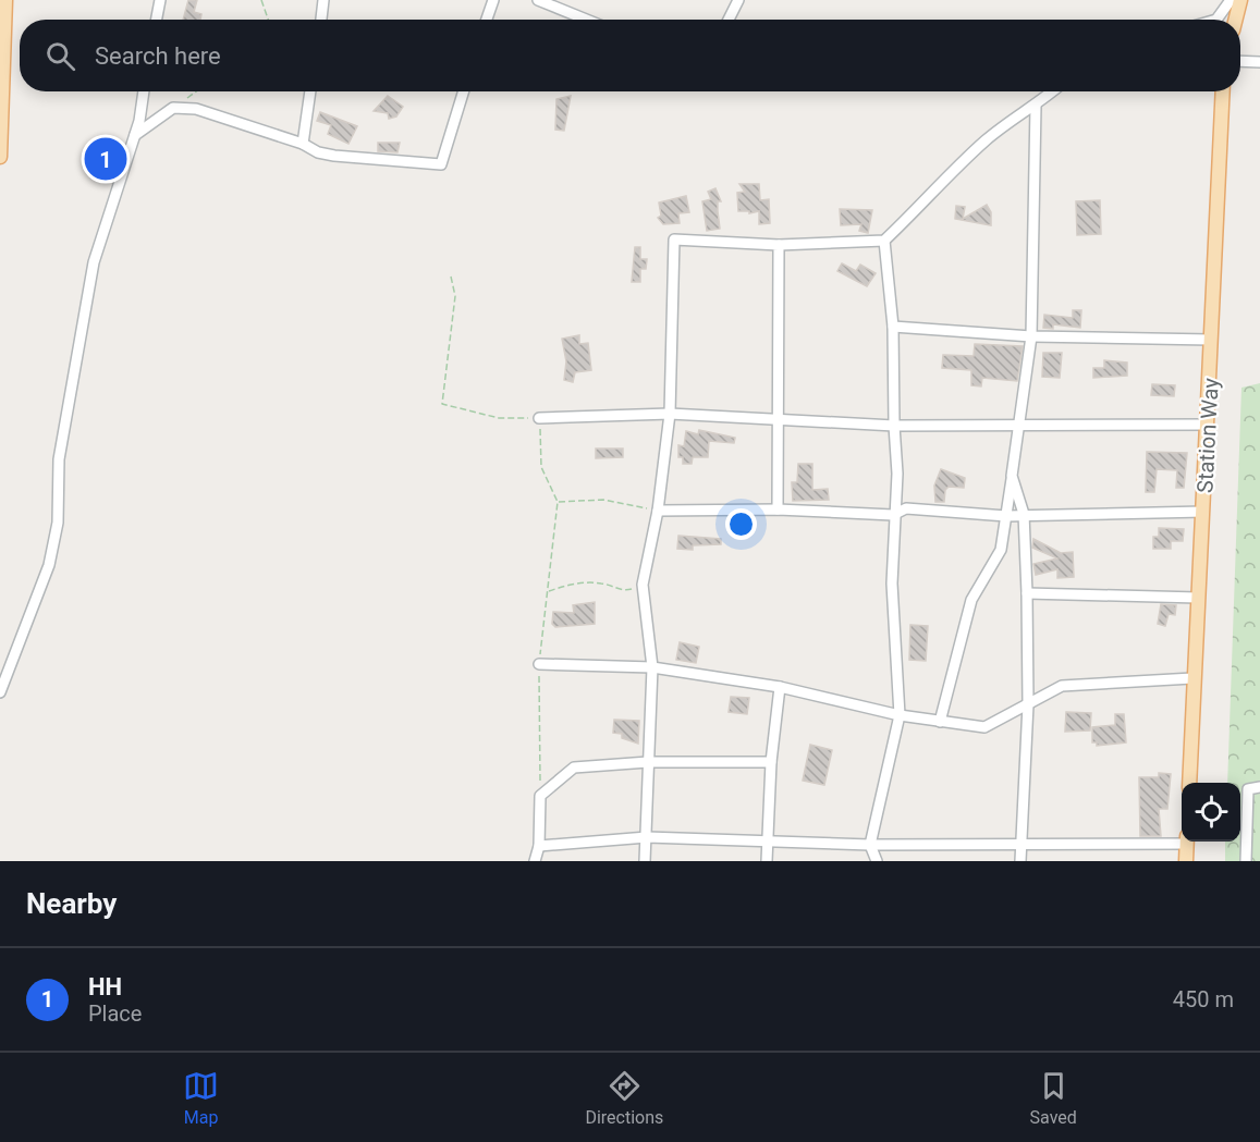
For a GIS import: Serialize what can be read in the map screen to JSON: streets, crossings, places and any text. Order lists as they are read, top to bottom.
{
  "streets": {
    "main road": ["Station Way"]
  },
  "page": {
    "search": "Search here",
    "pins": "1",
    "heading": "Nearby",
    "list": [
      {
        "mark": "1",
        "name": "HH",
        "note": "Place",
        "value": "450 m"
      }
    ],
    "nav": ["Map", "Directions", "Saved"]
  }
}
